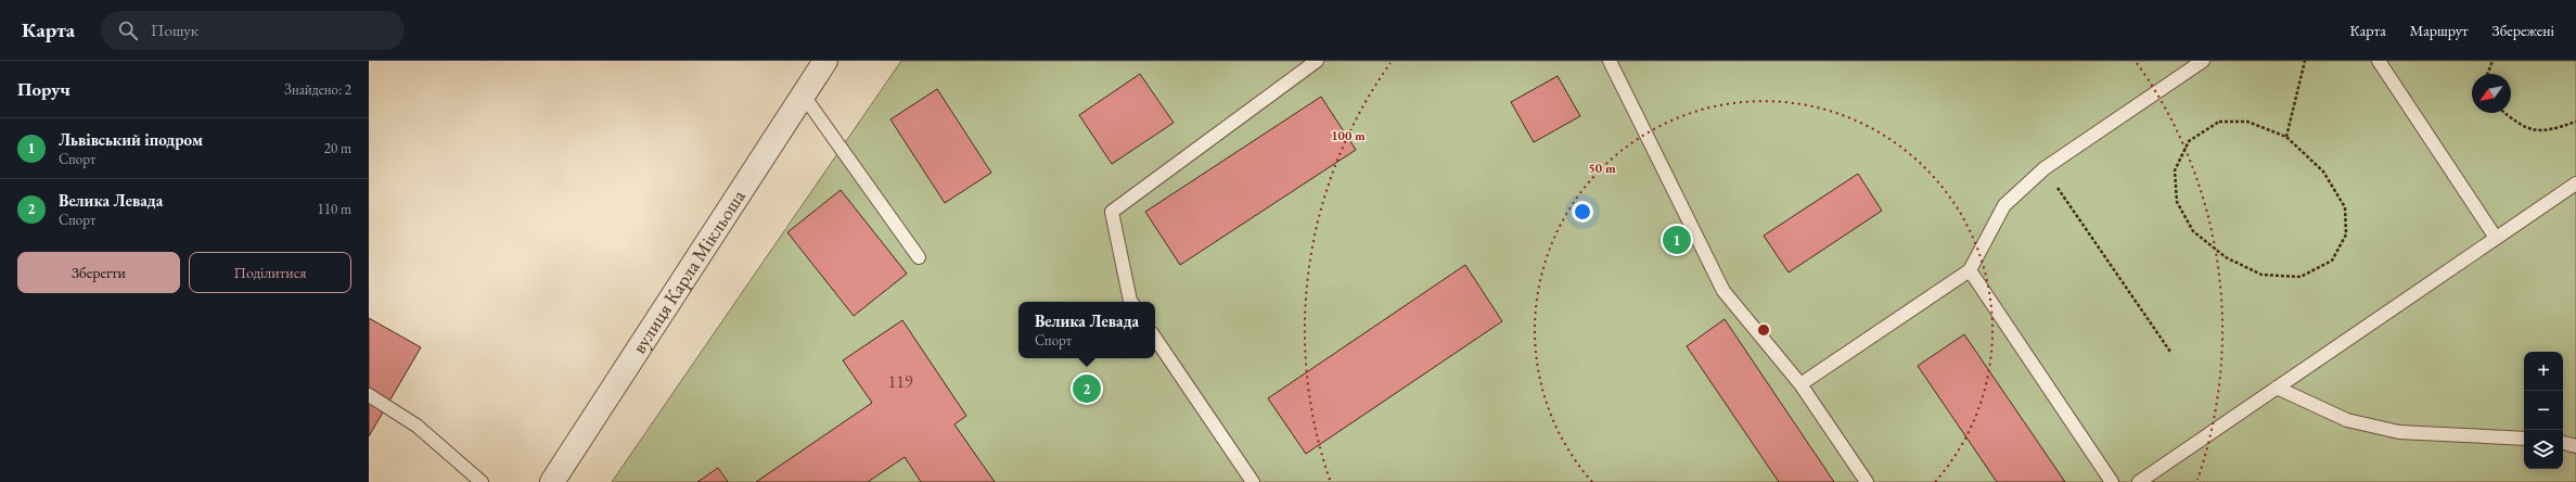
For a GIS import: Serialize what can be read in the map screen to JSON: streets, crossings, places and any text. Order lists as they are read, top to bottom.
{
  "streets": {
    "street": ["вулиця Карла Мікльоша"]
  },
  "house_numbers": ["119"],
  "north": "bottom left",
  "page": {
    "header": "Карта",
    "search": "Пошук",
    "nav": ["Карта", "Маршрут", "Збережені"],
    "heading": ["Поруч", "Знайдено: 2"],
    "list": [
      {
        "mark": "1",
        "name": "Львівський іподром",
        "note": "Спорт",
        "value": "20 m"
      },
      {
        "mark": "2",
        "name": "Велика Левада",
        "note": "Спорт",
        "value": "110 m"
      }
    ],
    "pins": ["1", "2"],
    "buttons": ["Зберегти", "Поділитися"],
    "popup": ["Велика Левада", "Спорт"],
    "map_buttons": ["+", "−"]
  },
  "rings": ["100 m", "50 m"]
}
